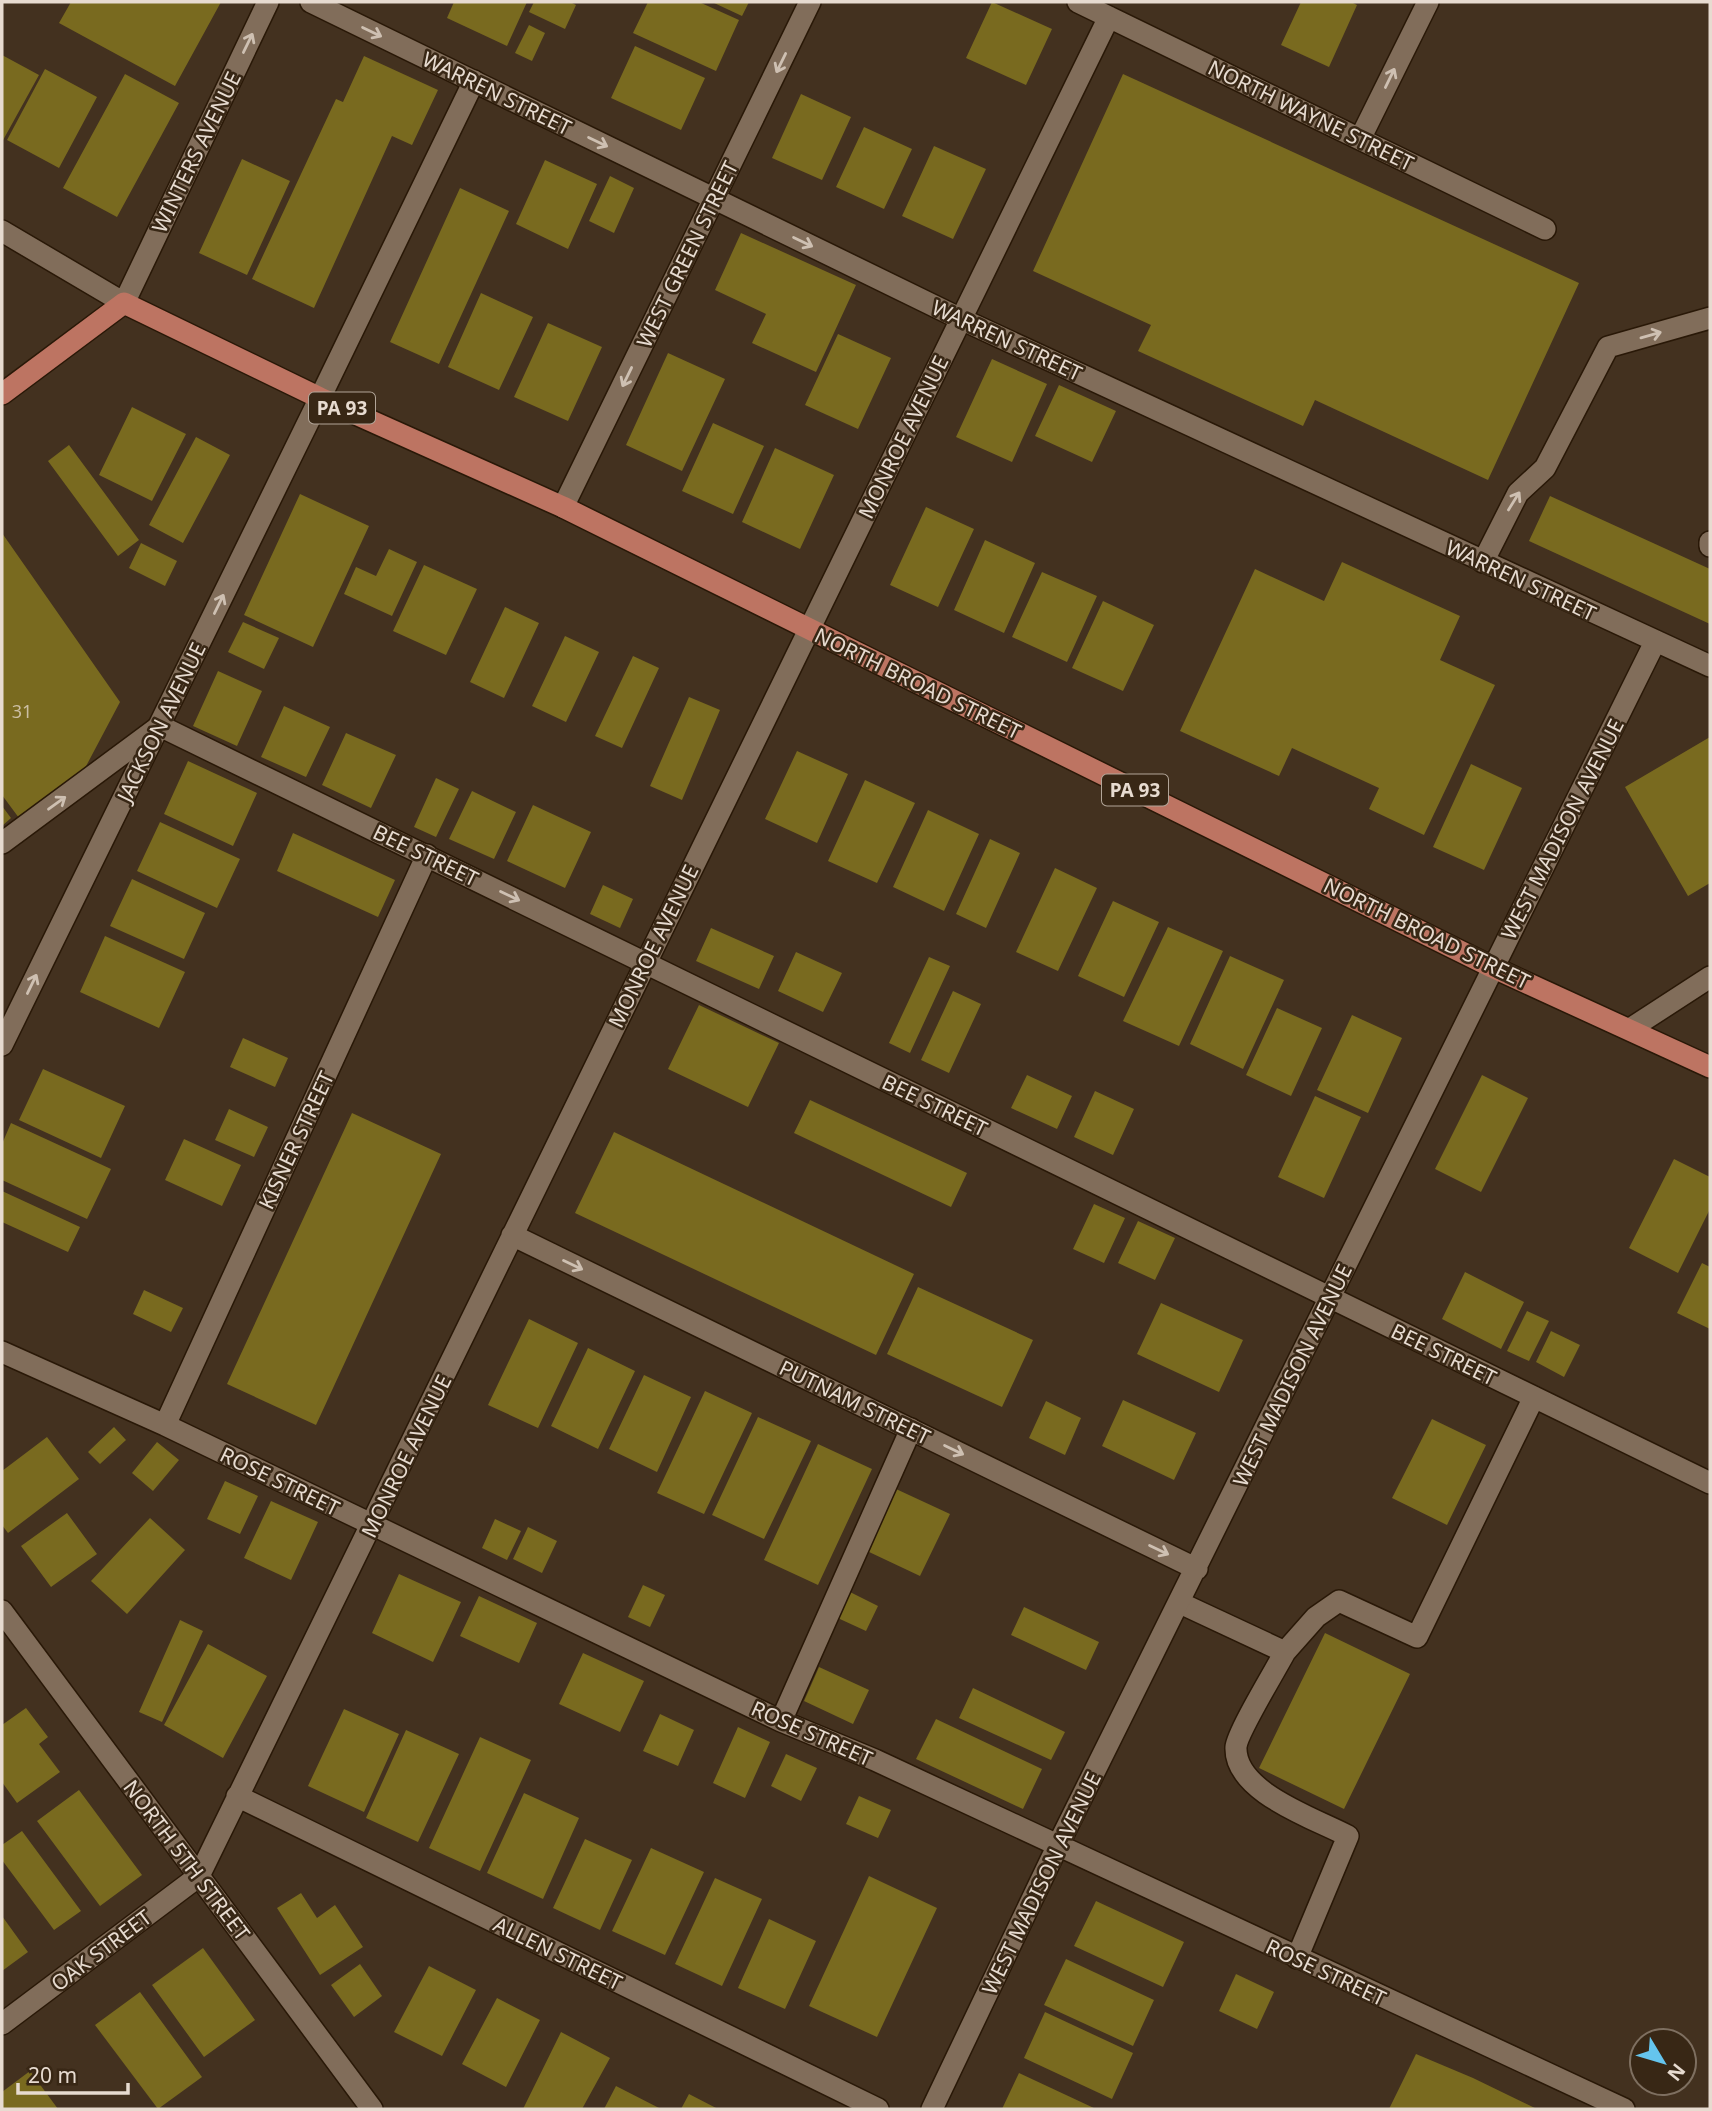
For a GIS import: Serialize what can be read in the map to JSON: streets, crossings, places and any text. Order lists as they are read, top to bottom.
{
  "streets": {
    "highway": ["PA 93", "NORTH BROAD STREET"],
    "street": [
      "WARREN STREET",
      "NORTH WAYNE STREET",
      "WINTERS AVENUE",
      "WEST GREEN STREET",
      "MONROE AVENUE",
      "JACKSON AVENUE",
      "WEST MADISON AVENUE",
      "BEE STREET",
      "KISNER STREET",
      "PUTNAM STREET",
      "ROSE STREET",
      "NORTH 5TH STREET",
      "OAK STREET",
      "ALLEN STREET"
    ]
  },
  "crossings": [
    ["WARREN STREET", "WEST GREEN STREET"],
    ["WARREN STREET", "MONROE AVENUE"],
    ["WARREN STREET", "JACKSON AVENUE"],
    ["WARREN STREET", "WEST MADISON AVENUE"],
    ["NORTH WAYNE STREET", "MONROE AVENUE"],
    ["WINTERS AVENUE", "NORTH BROAD STREET"],
    ["WEST GREEN STREET", "NORTH BROAD STREET"],
    ["MONROE AVENUE", "NORTH BROAD STREET"],
    ["MONROE AVENUE", "BEE STREET"],
    ["MONROE AVENUE", "PUTNAM STREET"],
    ["MONROE AVENUE", "ROSE STREET"],
    ["MONROE AVENUE", "NORTH 5TH STREET"],
    ["MONROE AVENUE", "OAK STREET"],
    ["MONROE AVENUE", "ALLEN STREET"],
    ["NORTH BROAD STREET", "JACKSON AVENUE"],
    ["NORTH BROAD STREET", "WEST MADISON AVENUE"],
    ["JACKSON AVENUE", "BEE STREET"],
    ["WEST MADISON AVENUE", "BEE STREET"],
    ["WEST MADISON AVENUE", "PUTNAM STREET"],
    ["WEST MADISON AVENUE", "ROSE STREET"],
    ["BEE STREET", "KISNER STREET"],
    ["KISNER STREET", "ROSE STREET"],
    ["NORTH 5TH STREET", "OAK STREET"]
  ],
  "one_way": [
    "WARREN STREET",
    "WINTERS AVENUE",
    "WEST GREEN STREET",
    "JACKSON AVENUE",
    "PUTNAM STREET"
  ],
  "house_numbers": ["31"],
  "scale_bar": "20 m",
  "north": "bottom right"
}
